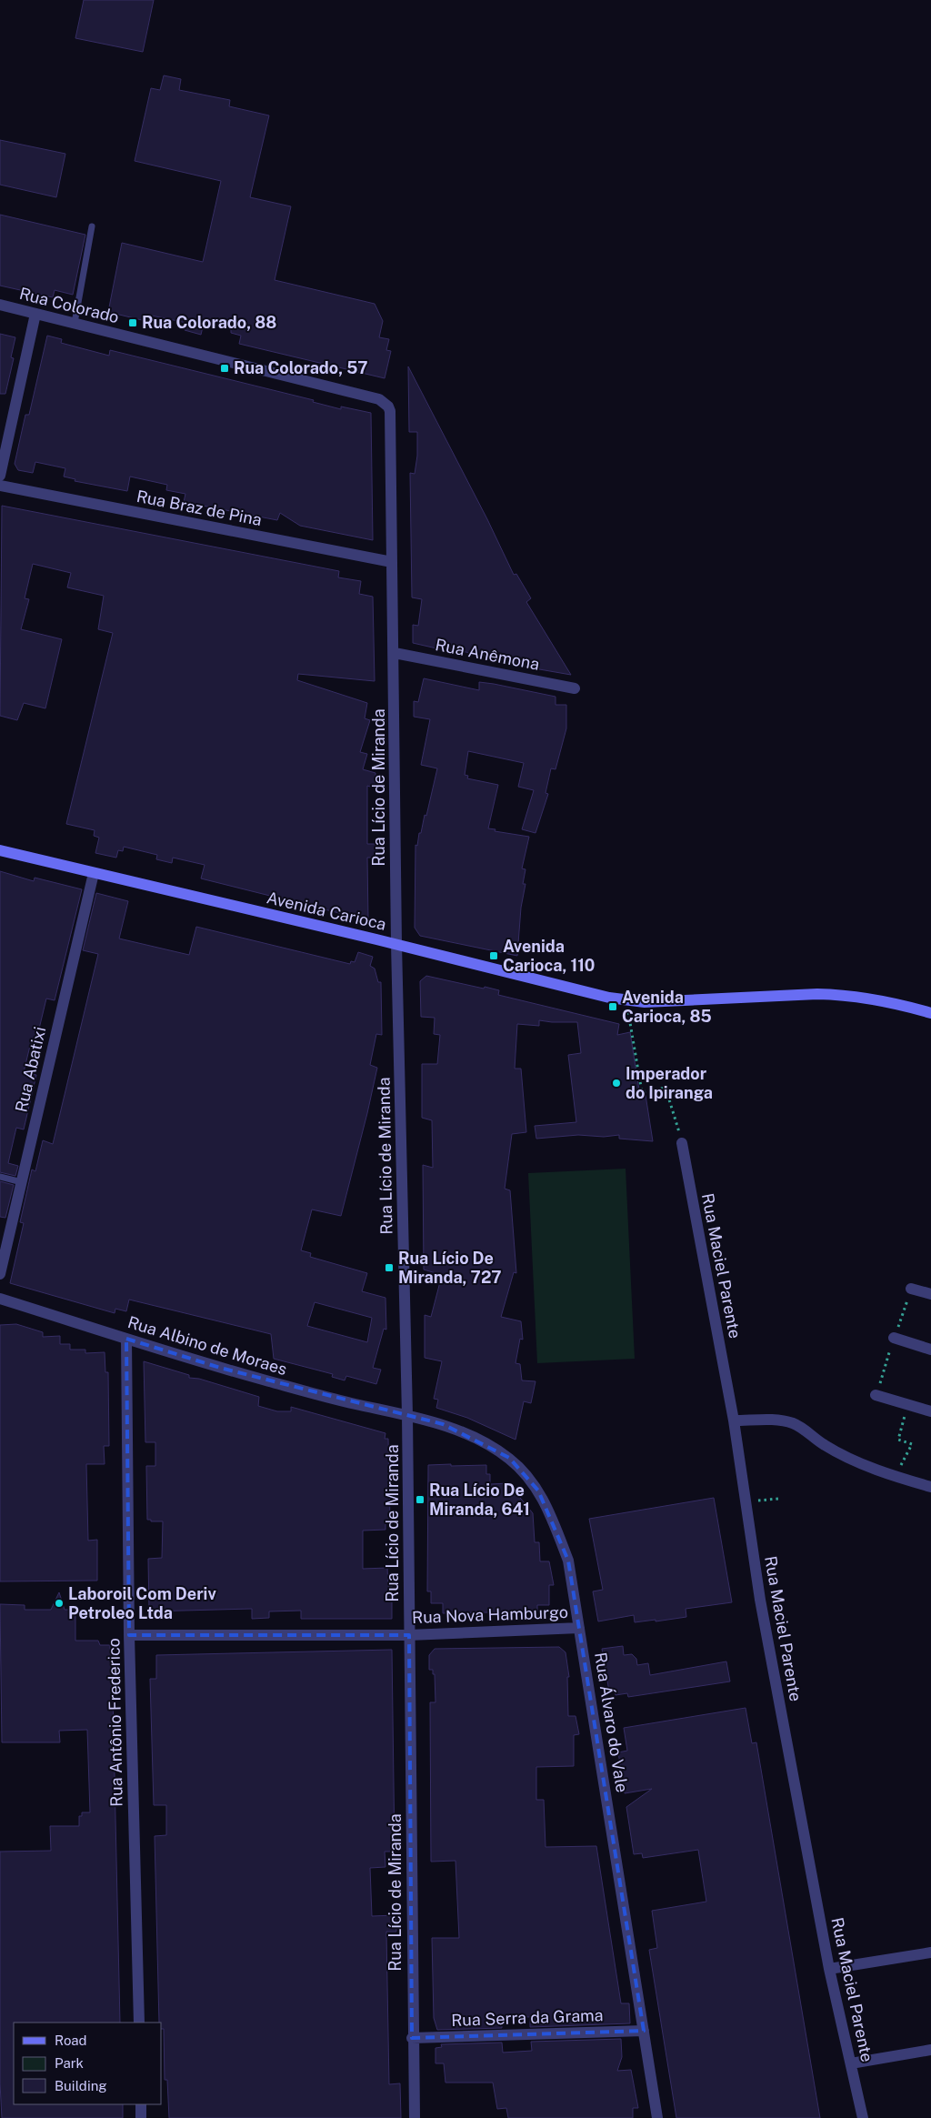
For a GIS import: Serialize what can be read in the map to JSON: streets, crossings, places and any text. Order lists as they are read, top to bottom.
{
  "streets": {
    "street": [
      "Rua Colorado",
      "Rua Braz de Pina",
      "Rua Anêmona",
      "Rua Lício de Miranda",
      "Avenida Carioca",
      "Rua Abatixi",
      "Rua Maciel Parente",
      "Rua Albino de Moraes",
      "Rua Nova Hamburgo",
      "Rua Antônio Frederico",
      "Rua Álvaro do Vale",
      "Rua Serra da Grama"
    ]
  },
  "crossings": [
    ["Rua Colorado", "Rua Lício de Miranda"],
    ["Rua Braz de Pina", "Rua Lício de Miranda"],
    ["Rua Anêmona", "Rua Lício de Miranda"],
    ["Rua Lício de Miranda", "Avenida Carioca"],
    ["Rua Lício de Miranda", "Rua Albino de Moraes"],
    ["Rua Lício de Miranda", "Rua Nova Hamburgo"],
    ["Rua Lício de Miranda", "Rua Álvaro do Vale"],
    ["Rua Lício de Miranda", "Rua Serra da Grama"],
    ["Avenida Carioca", "Rua Abatixi"],
    ["Rua Albino de Moraes", "Rua Antônio Frederico"],
    ["Rua Albino de Moraes", "Rua Álvaro do Vale"],
    ["Rua Nova Hamburgo", "Rua Antônio Frederico"],
    ["Rua Nova Hamburgo", "Rua Álvaro do Vale"],
    ["Rua Álvaro do Vale", "Rua Serra da Grama"]
  ],
  "places": {
    "transit": [
      "Rua Colorado, 88",
      "Rua Colorado, 57",
      "Avenida Carioca, 110",
      "Avenida Carioca, 85",
      "Rua Lício De Miranda, 727",
      "Rua Lício De Miranda, 641"
    ],
    "other": ["Imperador do Ipiranga", "Laboroil Com Deriv Petroleo Ltda"]
  },
  "legend": ["Road", "Park", "Building"]
}
